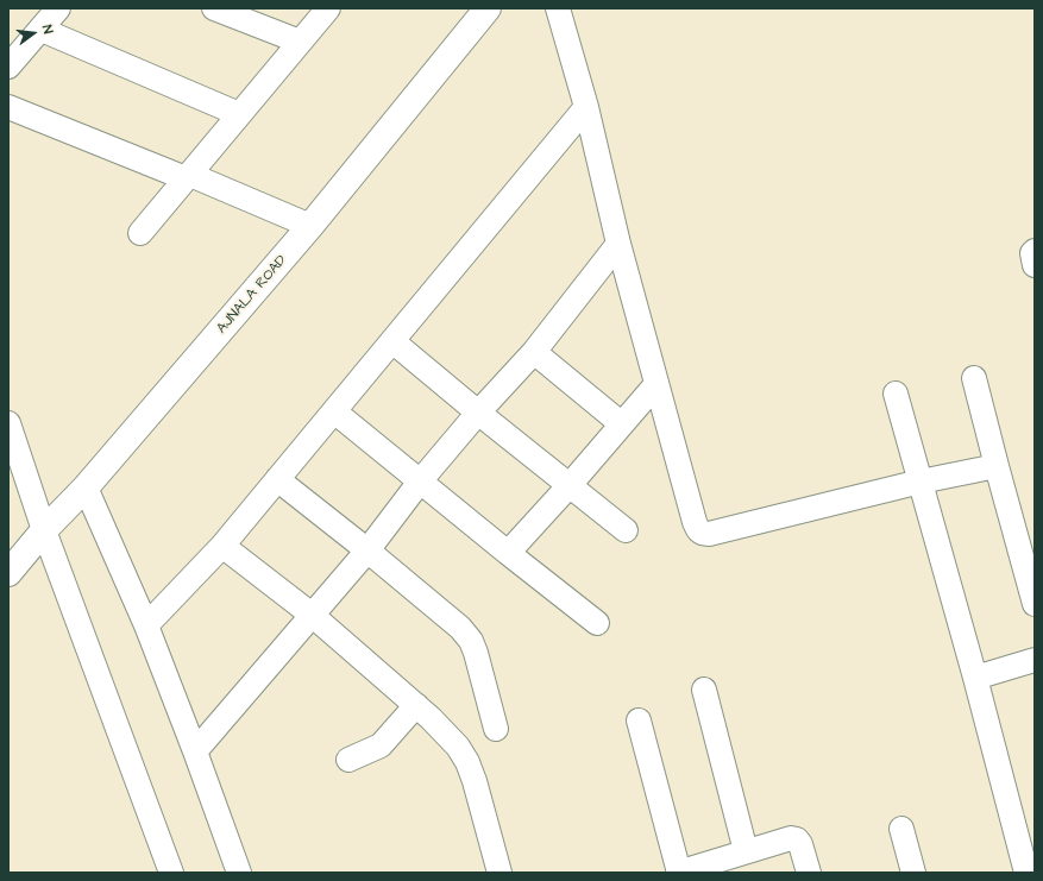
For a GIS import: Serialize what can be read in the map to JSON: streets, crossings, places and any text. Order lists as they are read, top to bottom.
{
  "streets": {
    "highway": ["AJNALA ROAD"]
  },
  "north": "right"
}
